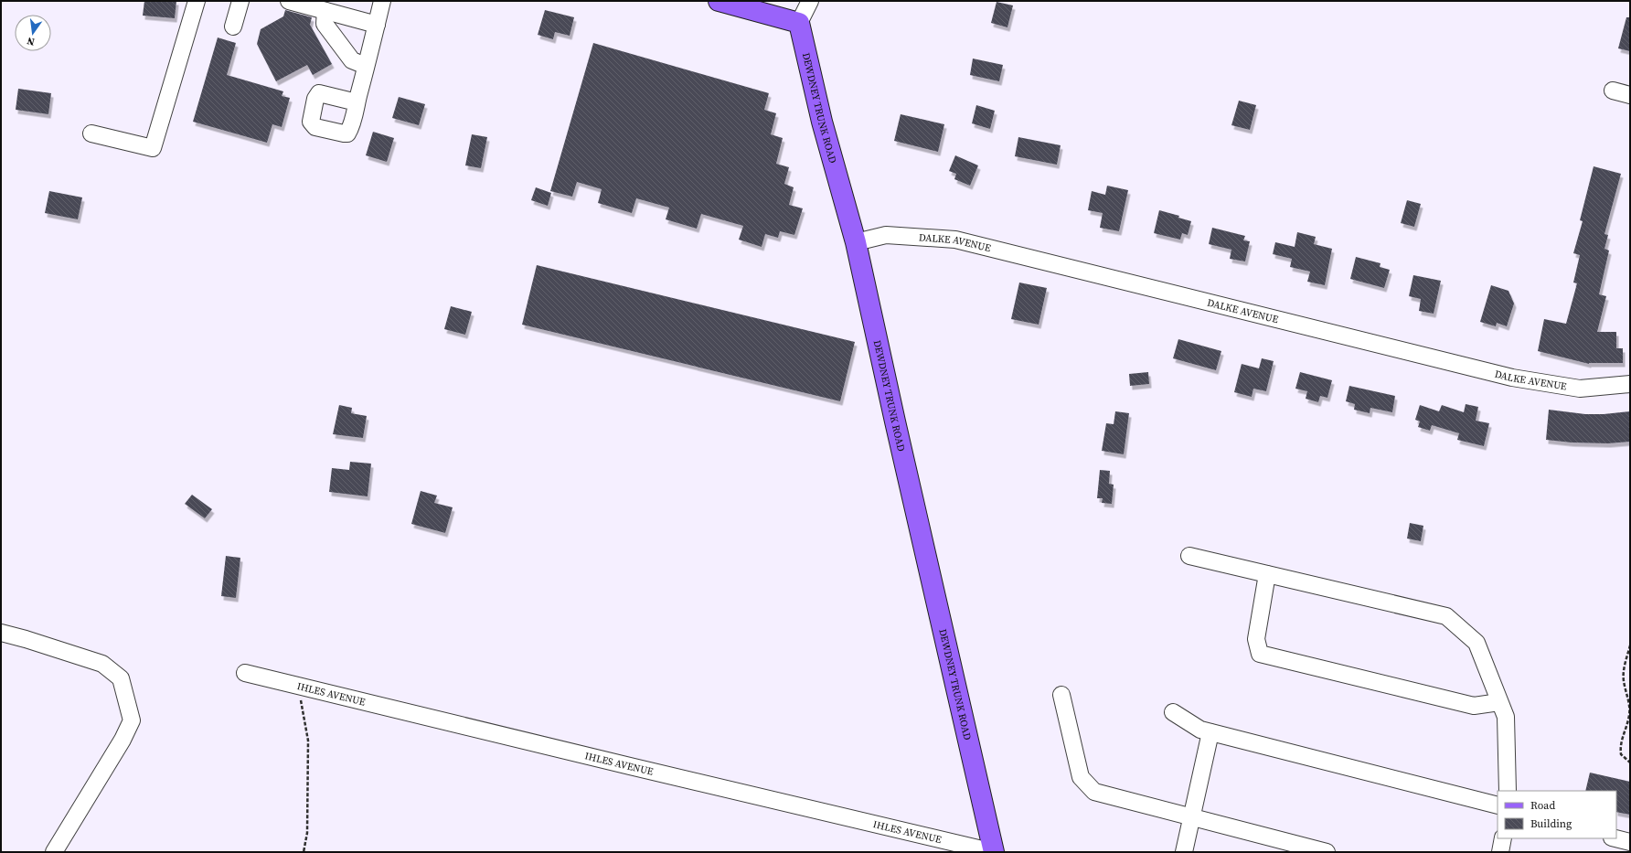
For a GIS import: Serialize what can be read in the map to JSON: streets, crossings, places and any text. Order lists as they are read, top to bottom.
{
  "streets": {
    "main road": ["DEWDNEY TRUNK ROAD"],
    "street": ["DALKE AVENUE", "IHLES AVENUE"]
  },
  "crossings": [
    ["DEWDNEY TRUNK ROAD", "DALKE AVENUE"],
    ["DEWDNEY TRUNK ROAD", "IHLES AVENUE"]
  ],
  "legend": ["Road", "Building"],
  "north": "bottom"
}
